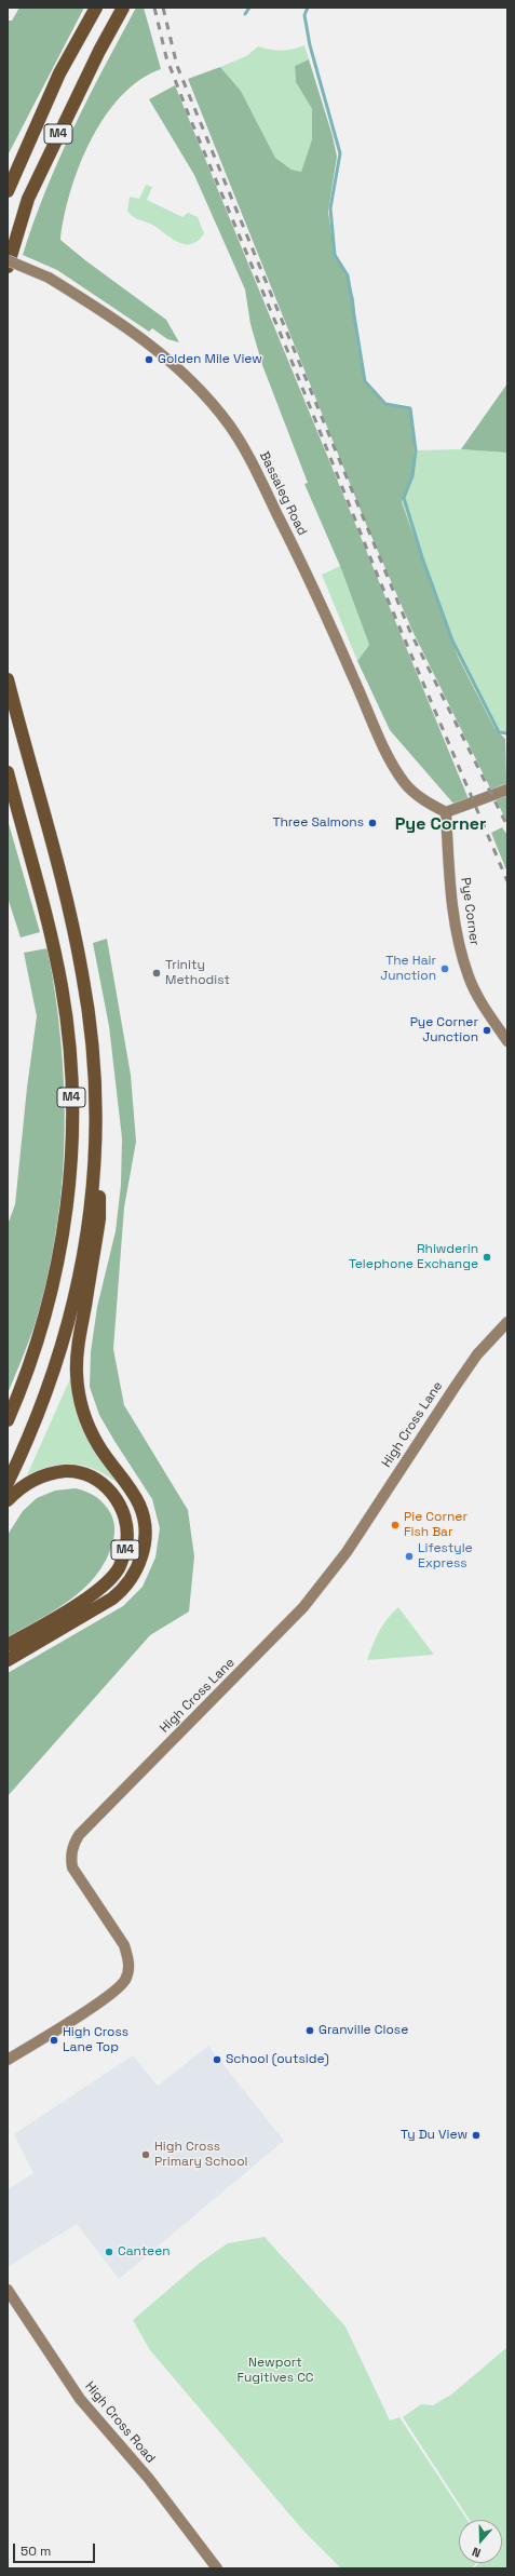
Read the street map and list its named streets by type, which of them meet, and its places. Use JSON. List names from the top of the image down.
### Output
{
  "streets": {
    "highway": ["M4"],
    "street": [
      "Bassaleg Road",
      "Pye Corner",
      "High Cross Lane",
      "High Cross Road"
    ]
  },
  "crossings": [
    ["Bassaleg Road", "Pye Corner"]
  ],
  "districts": ["Pye Corner"],
  "parks": ["Newport Fugitives CC"],
  "places": [
    "Golden Mile View",
    "Three Salmons",
    "The Hair Junction",
    "Trinity Methodist",
    "Pye Corner Junction",
    "Rhiwderin Telephone Exchange",
    "Pie Corner Fish Bar",
    "Lifestyle Express",
    "Granville Close",
    "High Cross Lane Top",
    "School (outside)",
    "Ty Du View",
    "High Cross Primary School",
    "Canteen"
  ],
  "scale_bar": "50 m",
  "north": "bottom"
}
